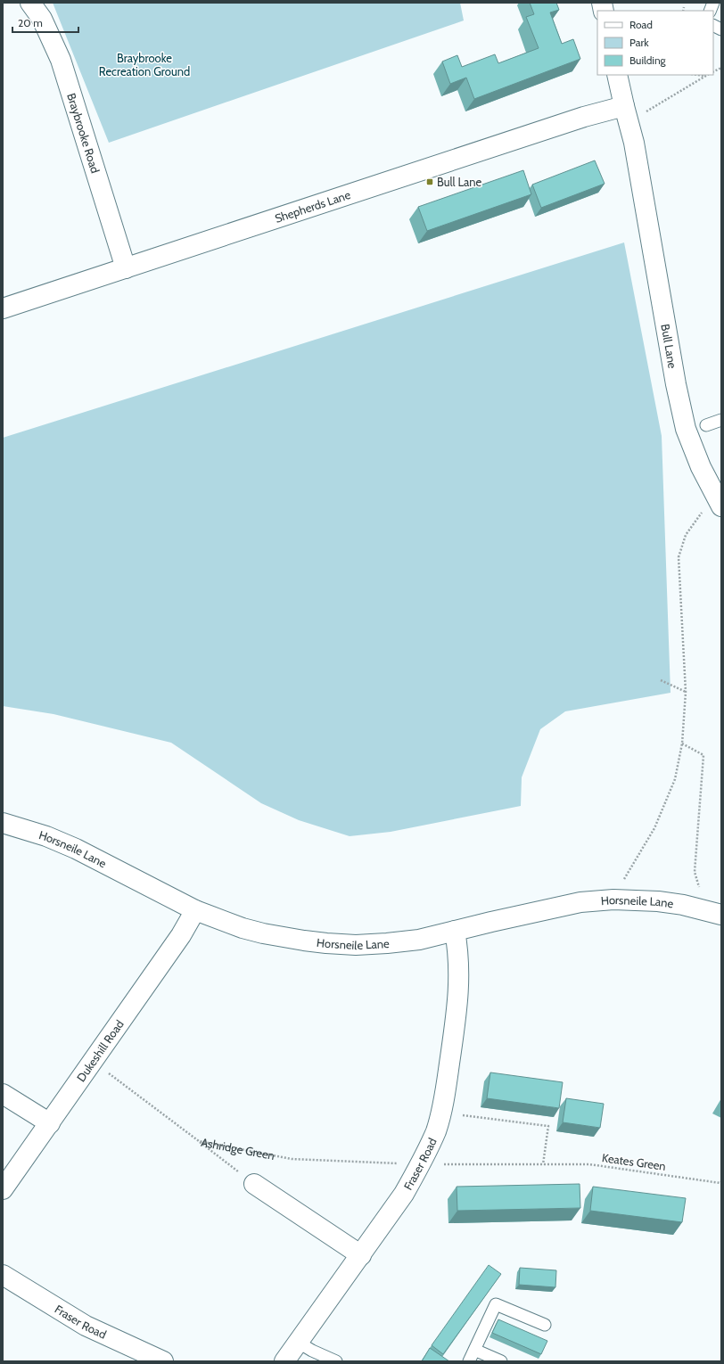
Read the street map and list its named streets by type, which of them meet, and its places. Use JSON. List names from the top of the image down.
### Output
{
  "streets": {
    "street": [
      "Braybrooke Road",
      "Shepherds Lane",
      "Bull Lane",
      "Horsneile Lane",
      "Dukeshill Road",
      "Fraser Road"
    ],
    "path": ["Ashridge Green", "Keates Green"]
  },
  "crossings": [
    ["Braybrooke Road", "Shepherds Lane"],
    ["Shepherds Lane", "Bull Lane"],
    ["Horsneile Lane", "Dukeshill Road"],
    ["Horsneile Lane", "Fraser Road"],
    ["Dukeshill Road", "Ashridge Green"]
  ],
  "parks": ["Braybrooke Recreation Ground"],
  "places": {
    "transit": ["Bull Lane"]
  },
  "legend": ["Road", "Park", "Building"],
  "scale_bar": "20 m"
}
